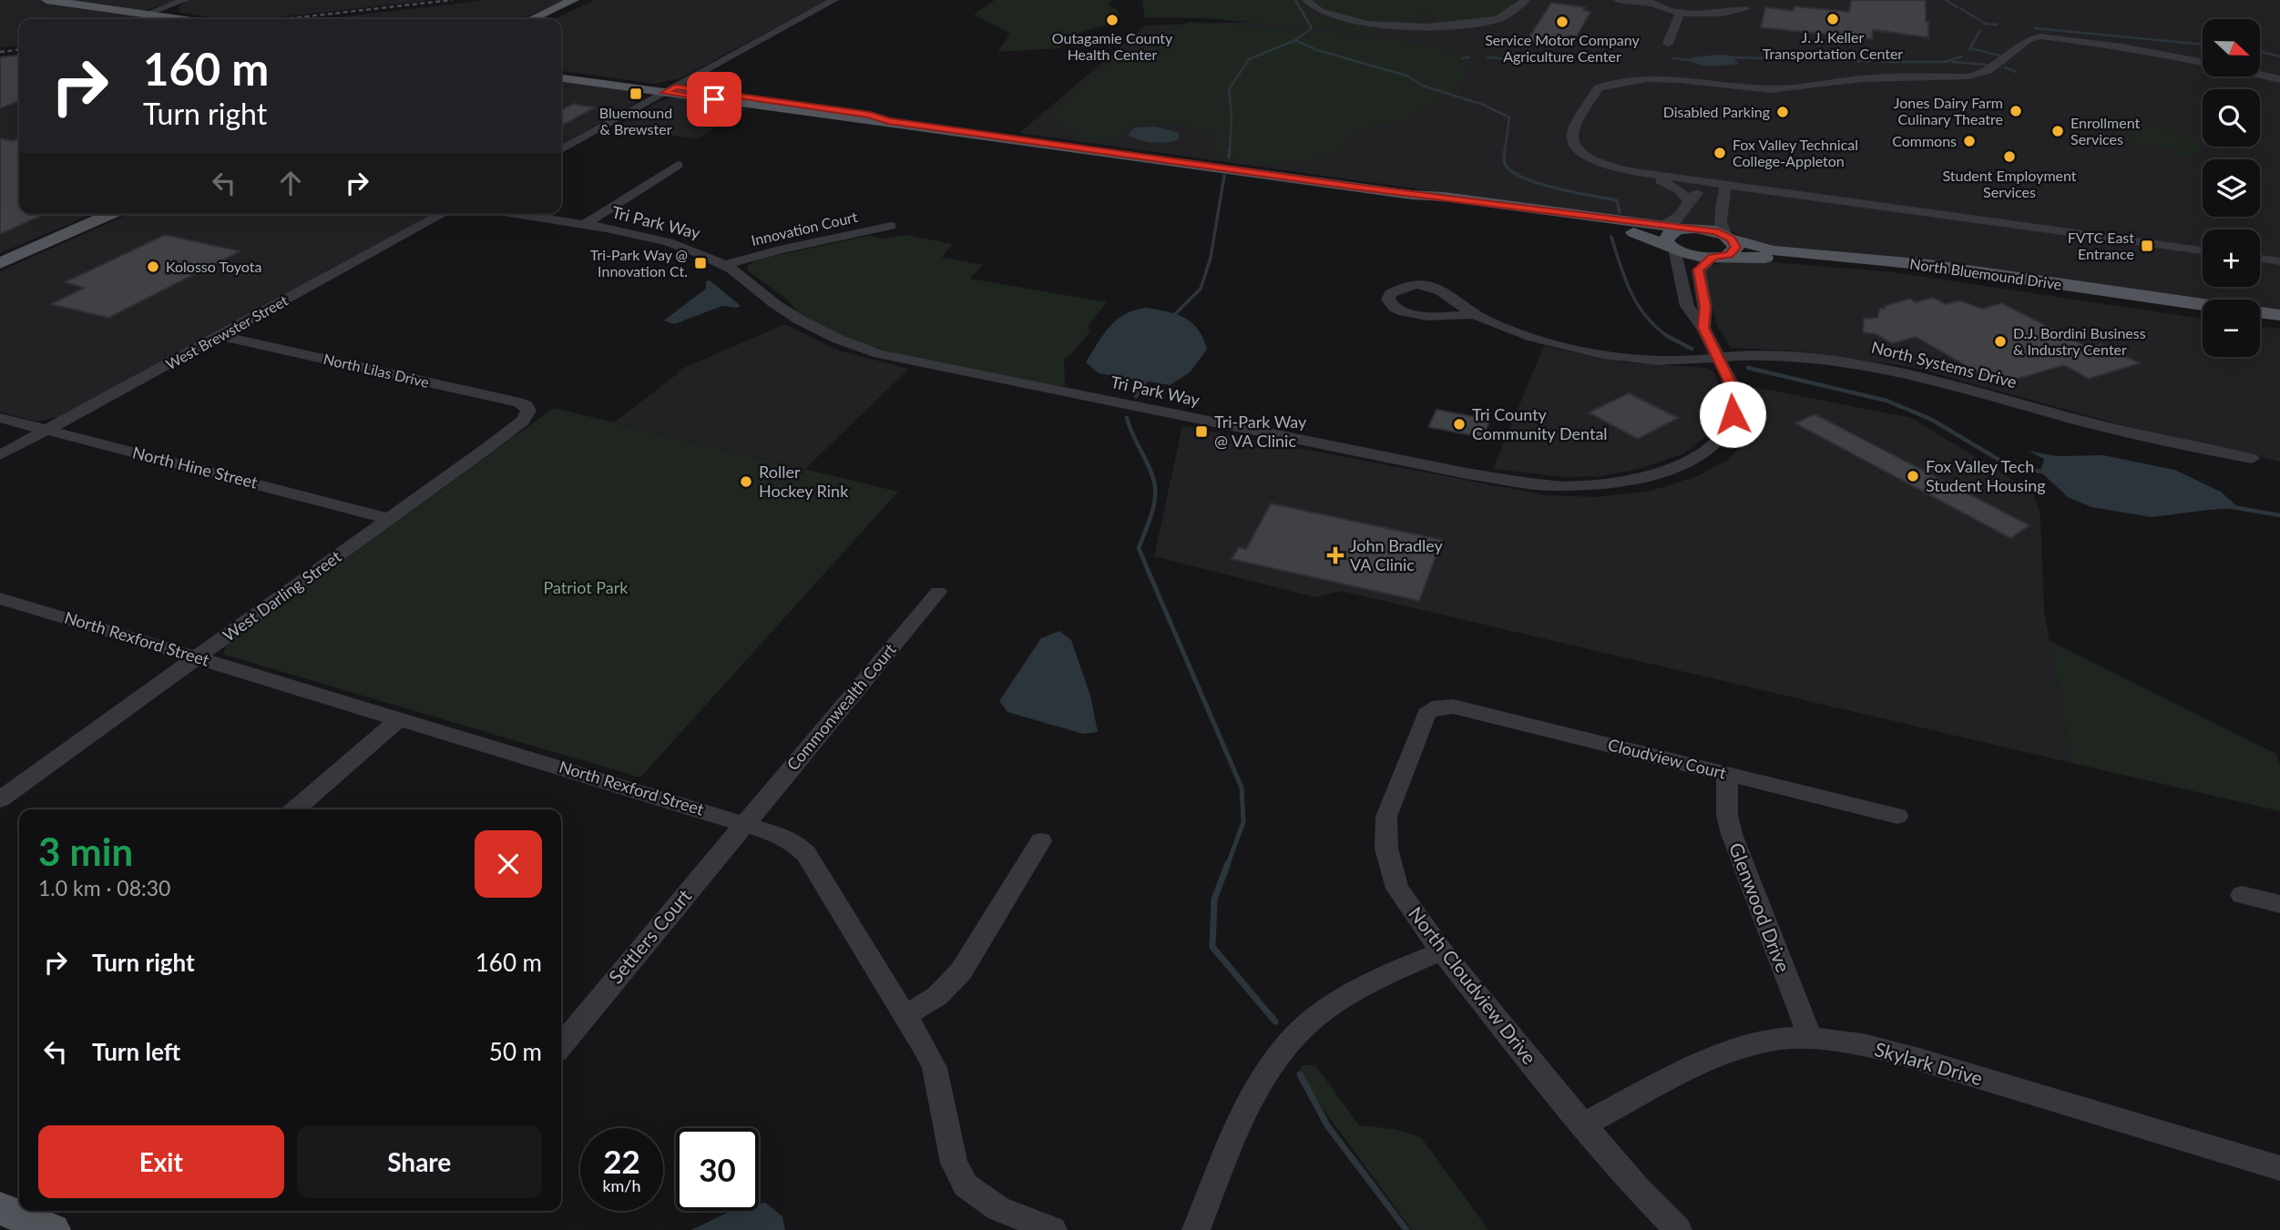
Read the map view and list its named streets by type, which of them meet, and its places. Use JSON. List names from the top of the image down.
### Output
{
  "streets": {
    "main road": ["North Bluemound Drive"],
    "street": [
      "Tri Park Way",
      "Innovation Court",
      "West Brewster Street",
      "North Systems Drive",
      "North Lilas Drive",
      "North Hine Street",
      "West Darling Street",
      "North Rexford Street",
      "Commonwealth Court",
      "Cloudview Court",
      "Glenwood Drive",
      "Settlers Court",
      "North Cloudview Drive",
      "Skylark Drive"
    ]
  },
  "crossings": [
    ["Tri Park Way", "Innovation Court"],
    ["Tri Park Way", "North Bluemound Drive"],
    ["Tri Park Way", "North Systems Drive"],
    ["West Brewster Street", "North Lilas Drive"],
    ["West Brewster Street", "North Hine Street"],
    ["North Lilas Drive", "West Darling Street"],
    ["North Hine Street", "West Darling Street"],
    ["West Darling Street", "North Rexford Street"],
    ["North Rexford Street", "Commonwealth Court"],
    ["North Rexford Street", "Settlers Court"],
    ["Commonwealth Court", "Settlers Court"],
    ["Cloudview Court", "Glenwood Drive"],
    ["Cloudview Court", "North Cloudview Drive"],
    ["Glenwood Drive", "Skylark Drive"],
    ["North Cloudview Drive", "Skylark Drive"]
  ],
  "parks": ["Patriot Park"],
  "places": {
    "other": [
      "J. J. Keller Transportation Center",
      "Outagamie County Health Center",
      "Service Motor Company Agriculture Center",
      "Jones Dairy Farm Culinary Theatre",
      "Disabled Parking",
      "Enrollment Services",
      "Commons",
      "Fox Valley Technical College-Appleton",
      "Student Employment Services",
      "Kolosso Toyota",
      "D.J. Bordini Business & Industry Center",
      "Tri County Community Dental",
      "Fox Valley Tech Student Housing",
      "Roller Hockey Rink"
    ],
    "transit": [
      "Bluemound & Brewster",
      "FVTC East Entrance",
      "Tri-Park Way @ Innovation Ct.",
      "Tri-Park Way @ VA Clinic"
    ],
    "health": ["John Bradley VA Clinic"]
  },
  "north": "right",
  "page": {
    "map_buttons": ["+", "−"],
    "turn": ["160 m", "Turn right"],
    "heading": ["3 min", "1.0 km · 08:30"],
    "list": [
      {
        "name": "Turn right",
        "value": "160 m"
      },
      {
        "name": "Turn left",
        "value": "50 m"
      }
    ],
    "buttons": ["Exit", "Share"],
    "speed": "22 km/h",
    "limit": "30"
  }
}
